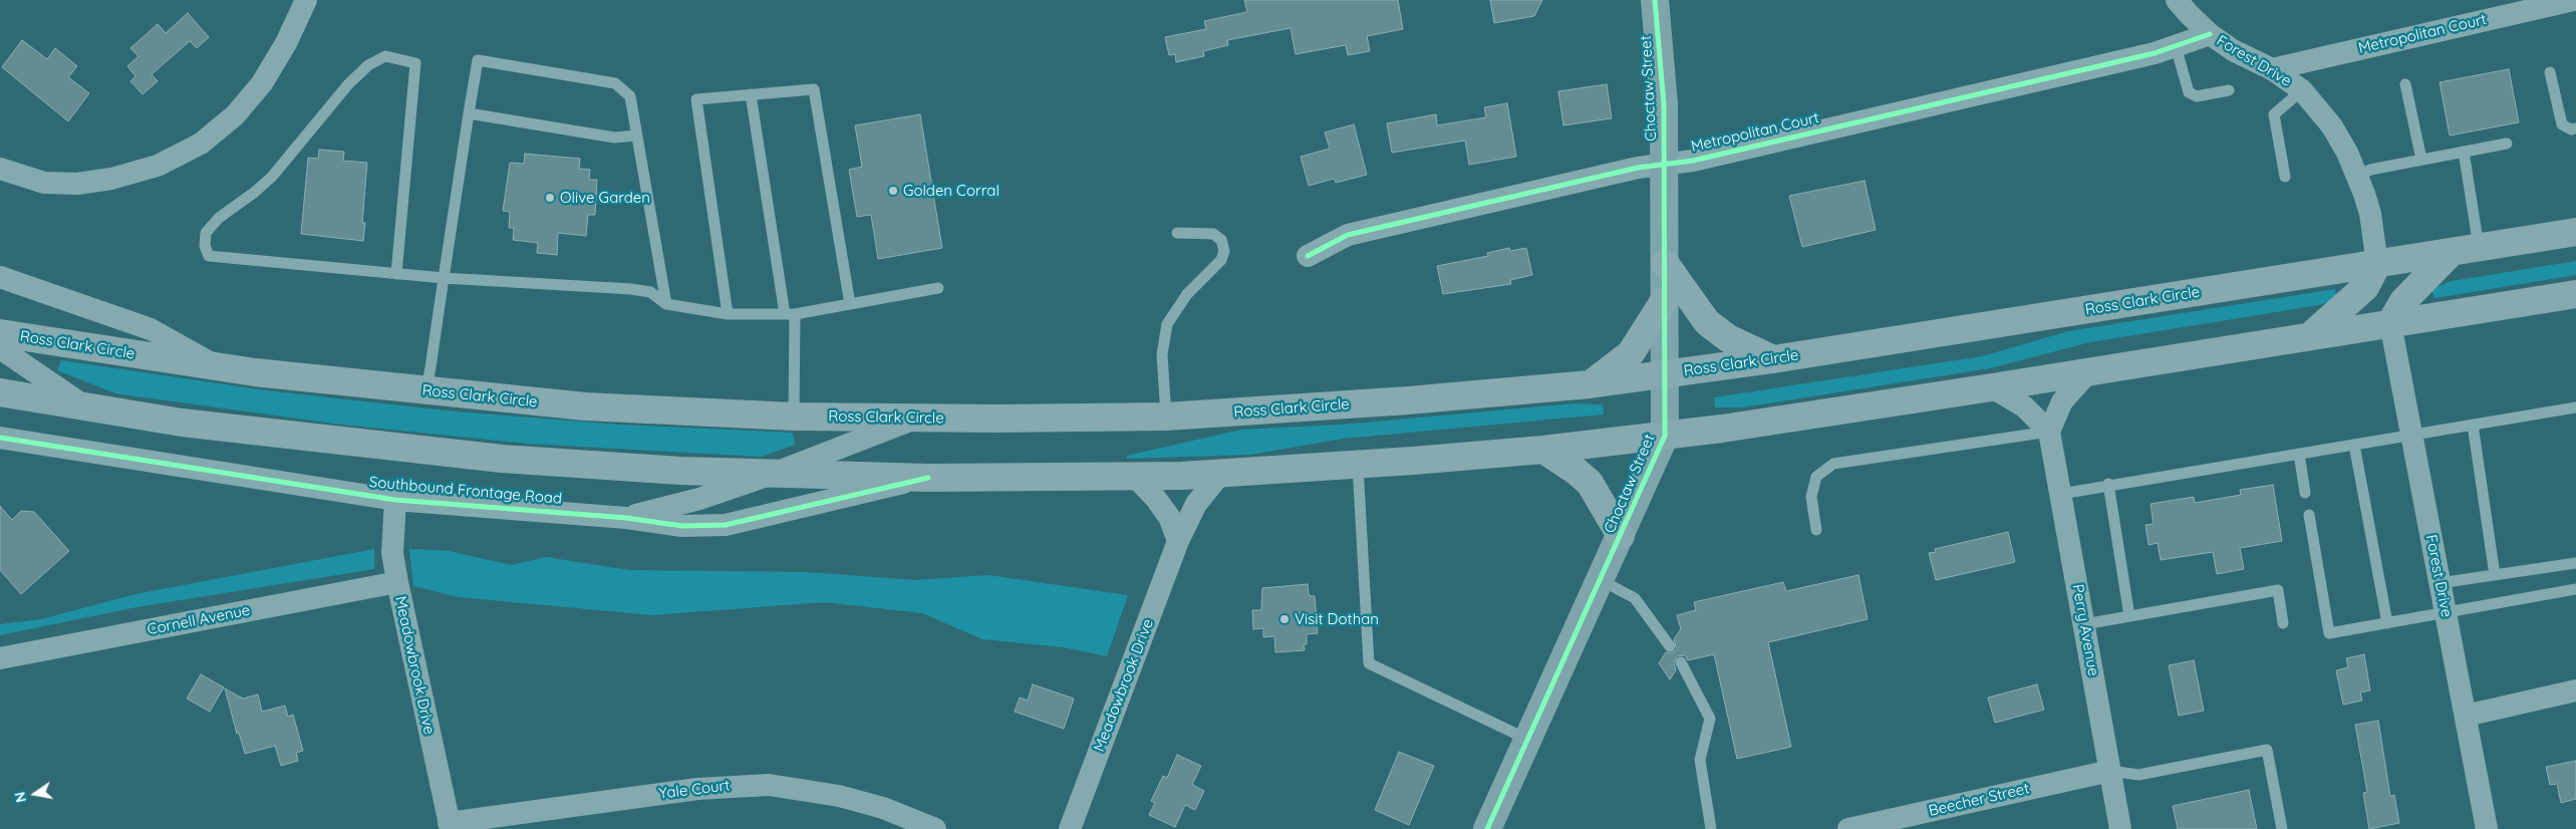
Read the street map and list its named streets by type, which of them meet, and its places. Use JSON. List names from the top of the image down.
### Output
{
  "streets": {
    "highway": ["Ross Clark Circle"],
    "street": [
      "Metropolitan Court",
      "Forest Drive",
      "Choctaw Street",
      "Southbound Frontage Road",
      "Cornell Avenue",
      "Perry Avenue",
      "Meadowbrook Drive",
      "Yale Court",
      "Beecher Street"
    ]
  },
  "crossings": [
    ["Metropolitan Court", "Forest Drive"],
    ["Metropolitan Court", "Choctaw Street"],
    ["Forest Drive", "Ross Clark Circle"],
    ["Choctaw Street", "Ross Clark Circle"],
    ["Ross Clark Circle", "Southbound Frontage Road"],
    ["Southbound Frontage Road", "Meadowbrook Drive"],
    ["Cornell Avenue", "Meadowbrook Drive"],
    ["Perry Avenue", "Beecher Street"],
    ["Meadowbrook Drive", "Yale Court"]
  ],
  "places": ["Golden Corral", "Olive Garden", "Visit Dothan"],
  "north": "left"
}
